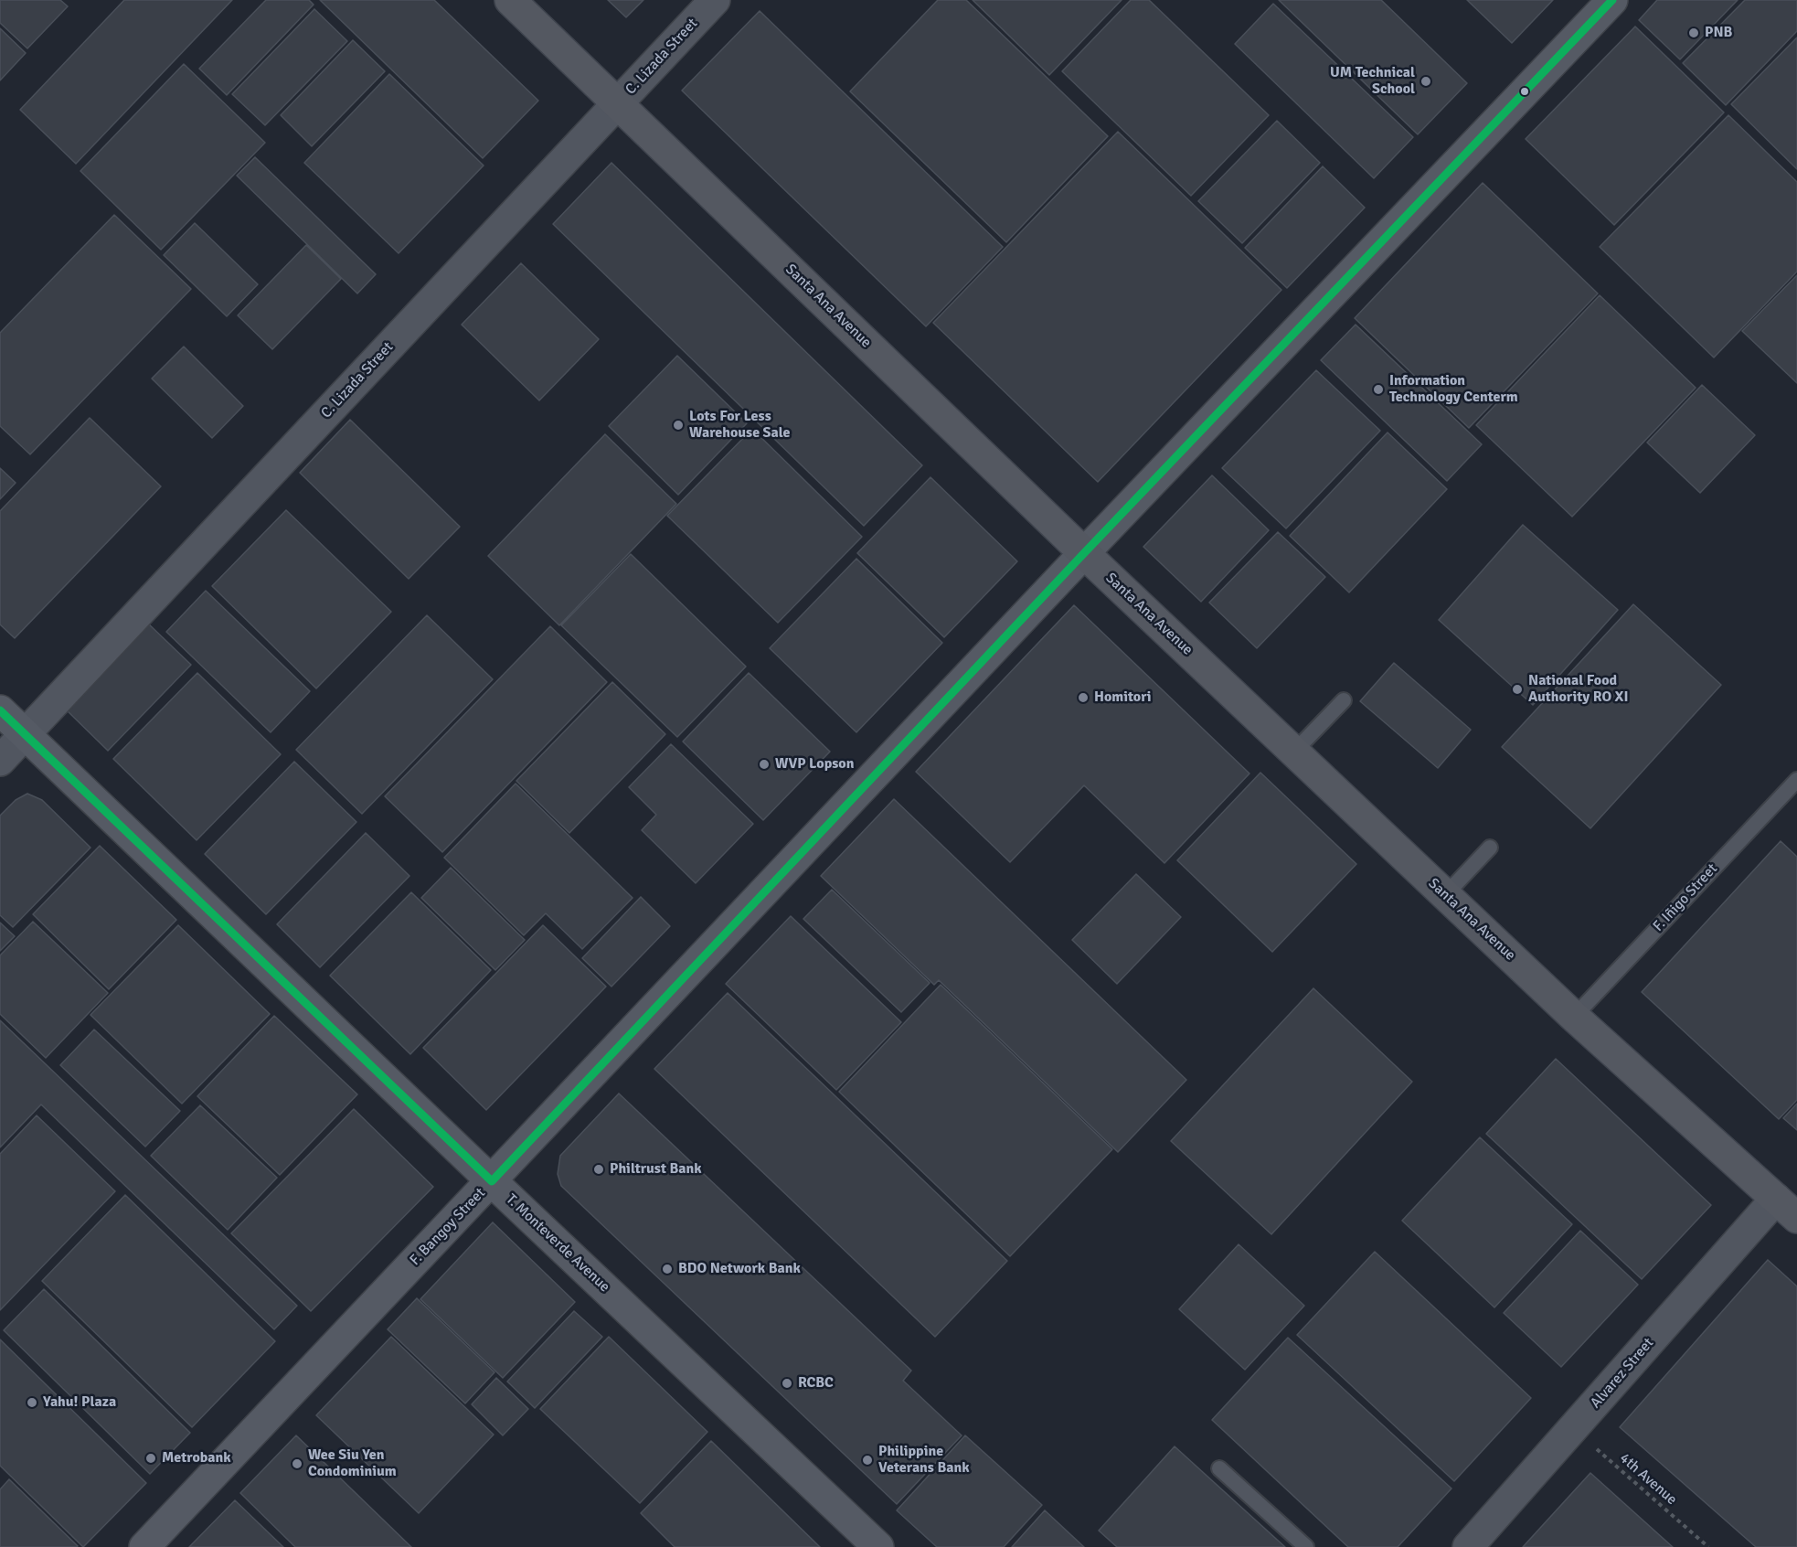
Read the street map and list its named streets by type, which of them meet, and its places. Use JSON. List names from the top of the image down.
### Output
{
  "streets": {
    "main road": ["Santa Ana Avenue"],
    "street": [
      "C. Lizada Street",
      "F. Bangoy Street",
      "T. Monteverde Avenue",
      "Alvarez Street"
    ],
    "lane": ["F. Iñigo Street"],
    "path": ["4th Avenue"]
  },
  "crossings": [
    ["C. Lizada Street", "Santa Ana Avenue"],
    ["C. Lizada Street", "T. Monteverde Avenue"],
    ["Santa Ana Avenue", "F. Iñigo Street"],
    ["Santa Ana Avenue", "F. Bangoy Street"],
    ["Santa Ana Avenue", "Alvarez Street"],
    ["F. Bangoy Street", "T. Monteverde Avenue"],
    ["Alvarez Street", "4th Avenue"]
  ],
  "places": [
    "PNB",
    "UM Technical School",
    "Information Technology Centerm",
    "Lots For Less Warehouse Sale",
    "National Food Authority RO XI",
    "Homitori",
    "WVP Lopson",
    "Philtrust Bank",
    "BDO Network Bank",
    "RCBC",
    "Yahu! Plaza",
    "Metrobank",
    "Philippine Veterans Bank",
    "Wee Siu Yen Condominium"
  ]
}
